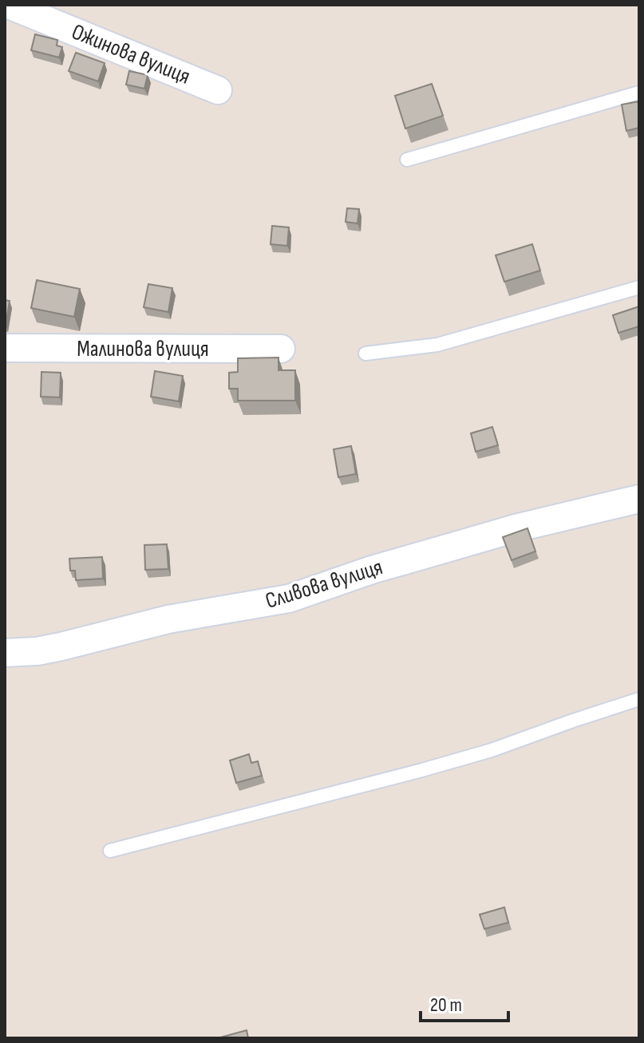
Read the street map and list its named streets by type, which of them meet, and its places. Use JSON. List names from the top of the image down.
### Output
{
  "streets": {
    "street": ["Ожинова вулиця", "Малинова вулиця", "Сливова вулиця"]
  },
  "scale_bar": "20 m"
}
